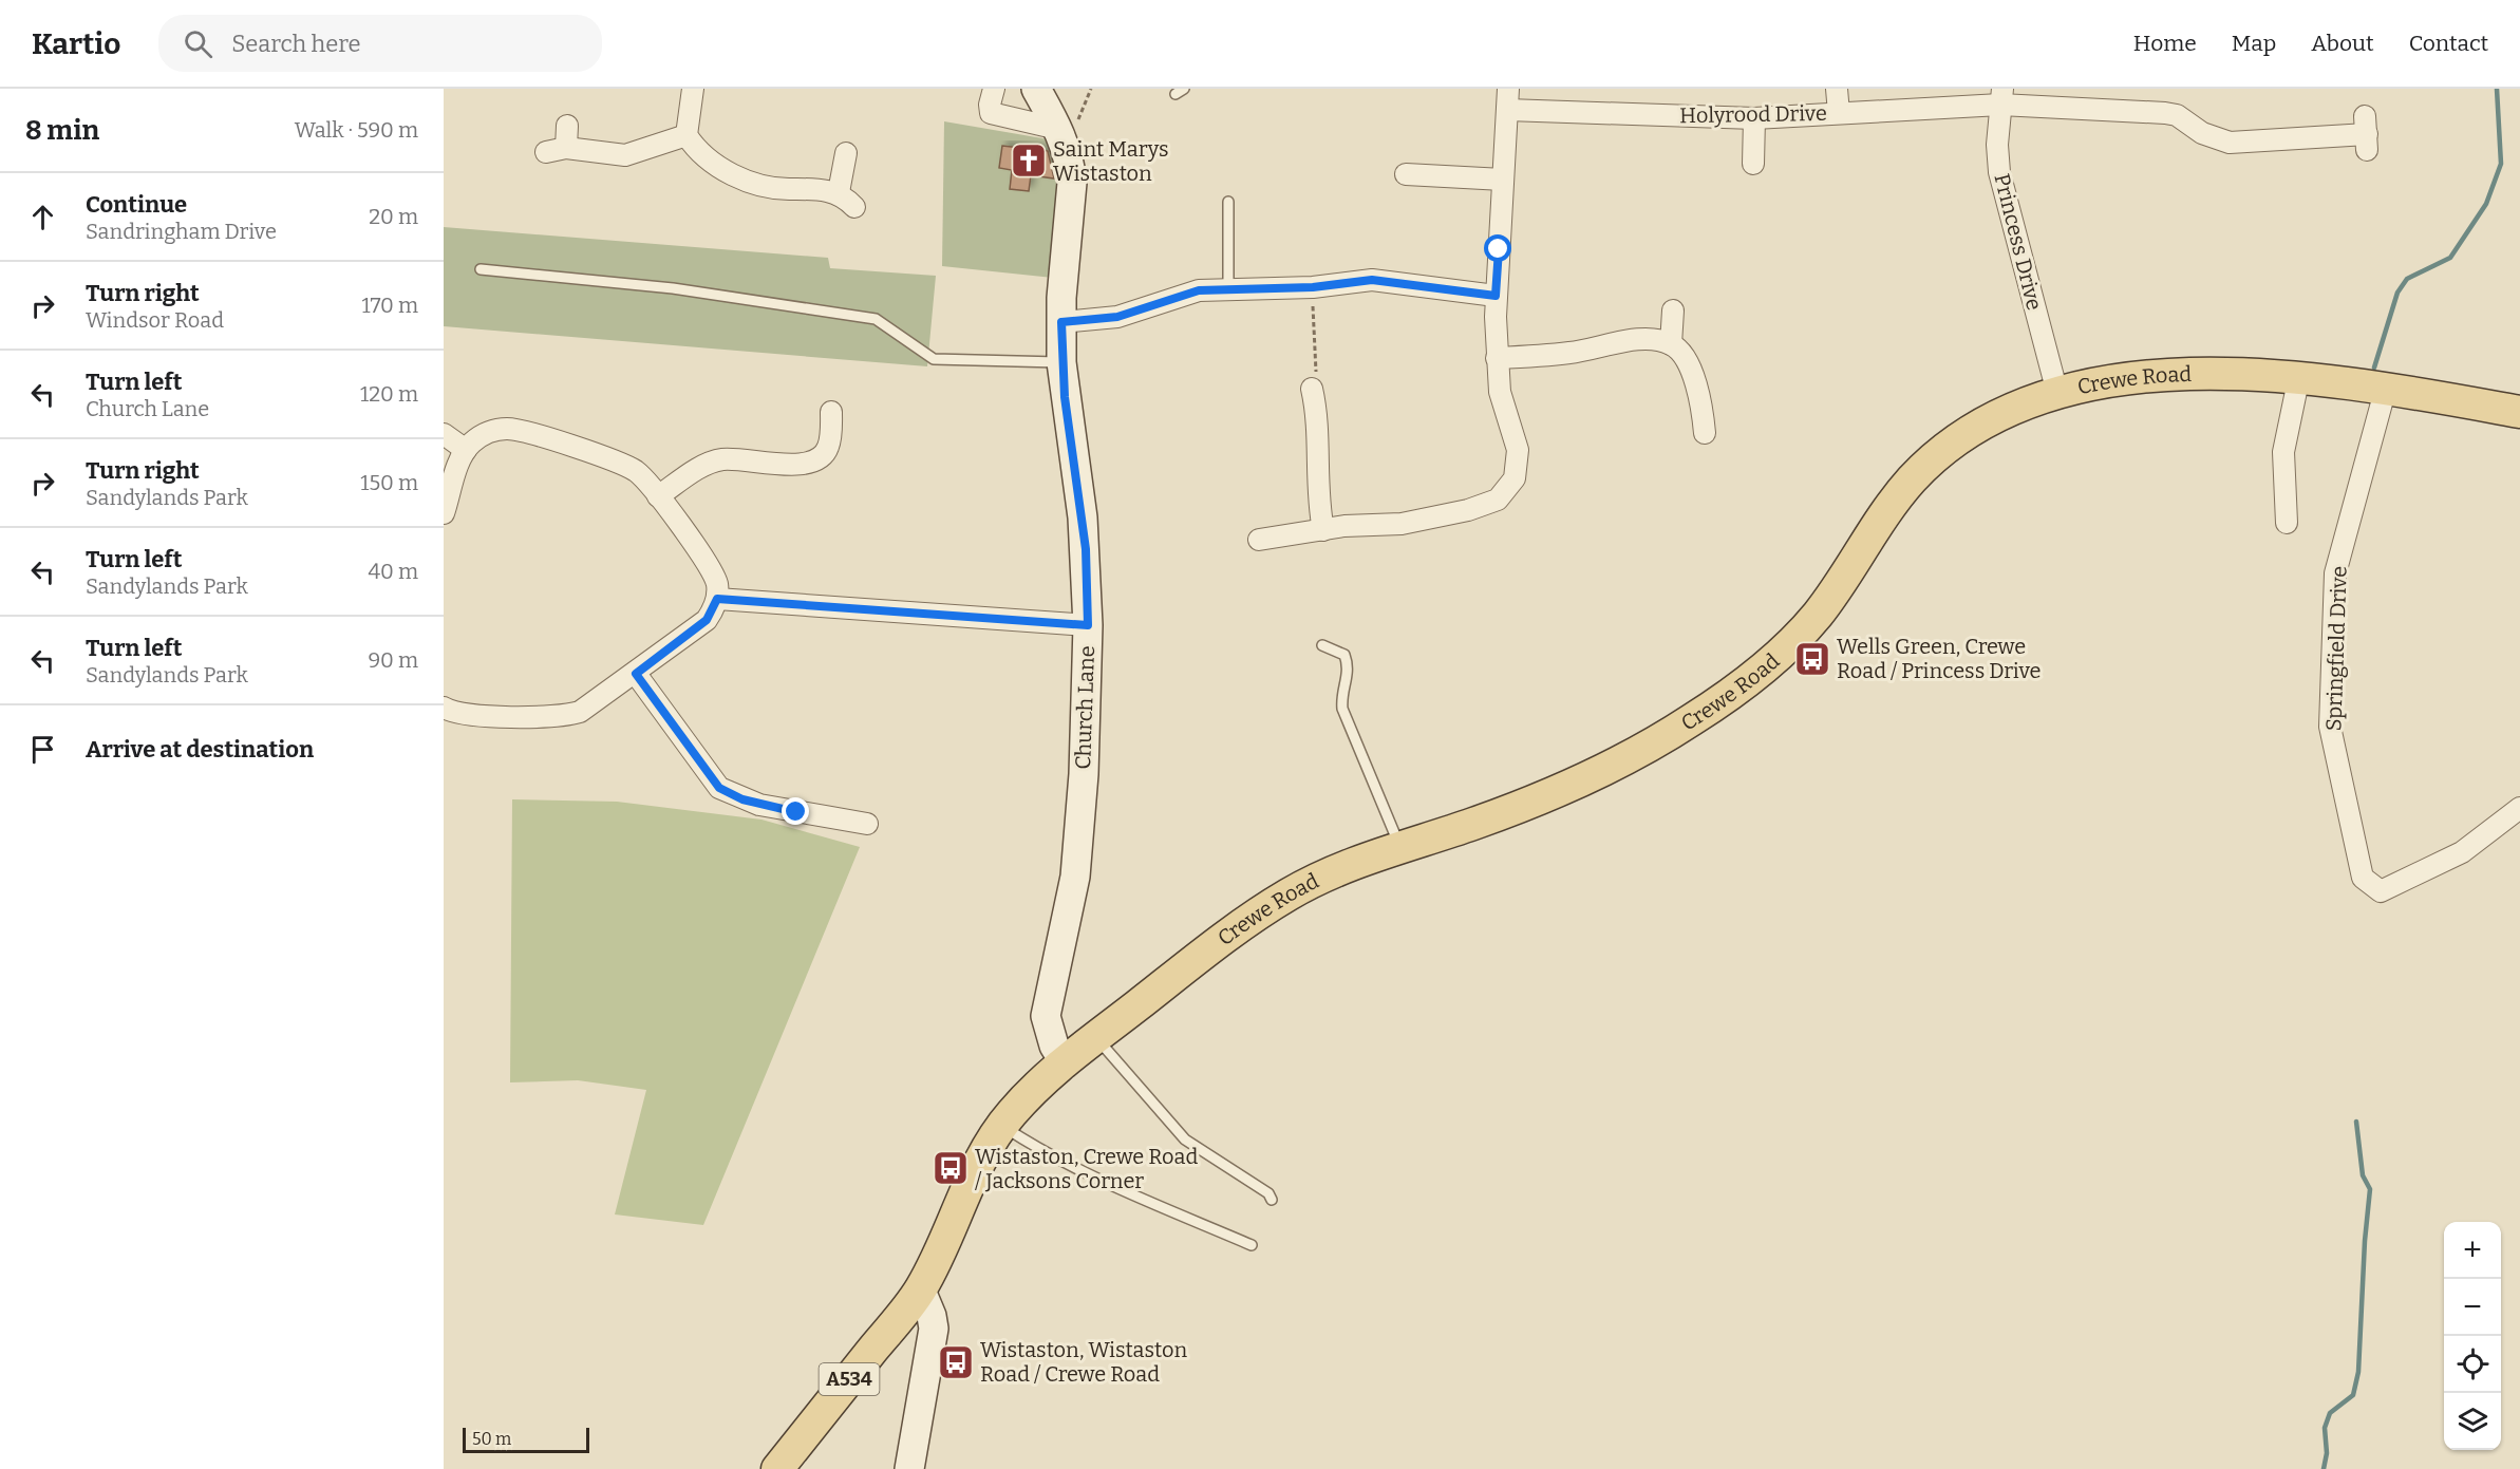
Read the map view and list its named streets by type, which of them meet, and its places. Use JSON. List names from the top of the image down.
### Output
{
  "streets": {
    "main road": ["Crewe Road", "A534"],
    "street": [
      "Holyrood Drive",
      "Princess Drive",
      "Springfield Drive",
      "Church Lane"
    ]
  },
  "crossings": [
    ["Holyrood Drive", "Princess Drive"],
    ["Princess Drive", "Crewe Road"],
    ["Crewe Road", "Springfield Drive"],
    ["Crewe Road", "Church Lane"],
    ["Crewe Road", "A534"],
    ["Church Lane", "A534"]
  ],
  "places": {
    "church": ["Saint Marys Wistaston"],
    "bus stop": ["Wells Green, Crewe Road / Princess Drive", "Wistaston, Crewe Road / Jacksons Corner", "Wistaston, Wistaston Road / Crewe Road"]
  },
  "scale_bar": "50 m",
  "page": {
    "header": "Kartio",
    "search": "Search here",
    "nav": [
      "Home",
      "Map",
      "About",
      "Contact"
    ],
    "heading": ["8 min", "Walk · 590 m"],
    "list": [
      ["Continue", "Sandringham Drive", "20 m"],
      ["Turn right", "Windsor Road", "170 m"],
      ["Turn left", "Church Lane", "120 m"],
      ["Turn right", "Sandylands Park", "150 m"],
      ["Turn left", "Sandylands Park", "40 m"],
      ["Turn left", "Sandylands Park", "90 m"],
      "Arrive at destination"
    ],
    "map_buttons": ["+", "−"],
    "scale": "50 m"
  }
}
